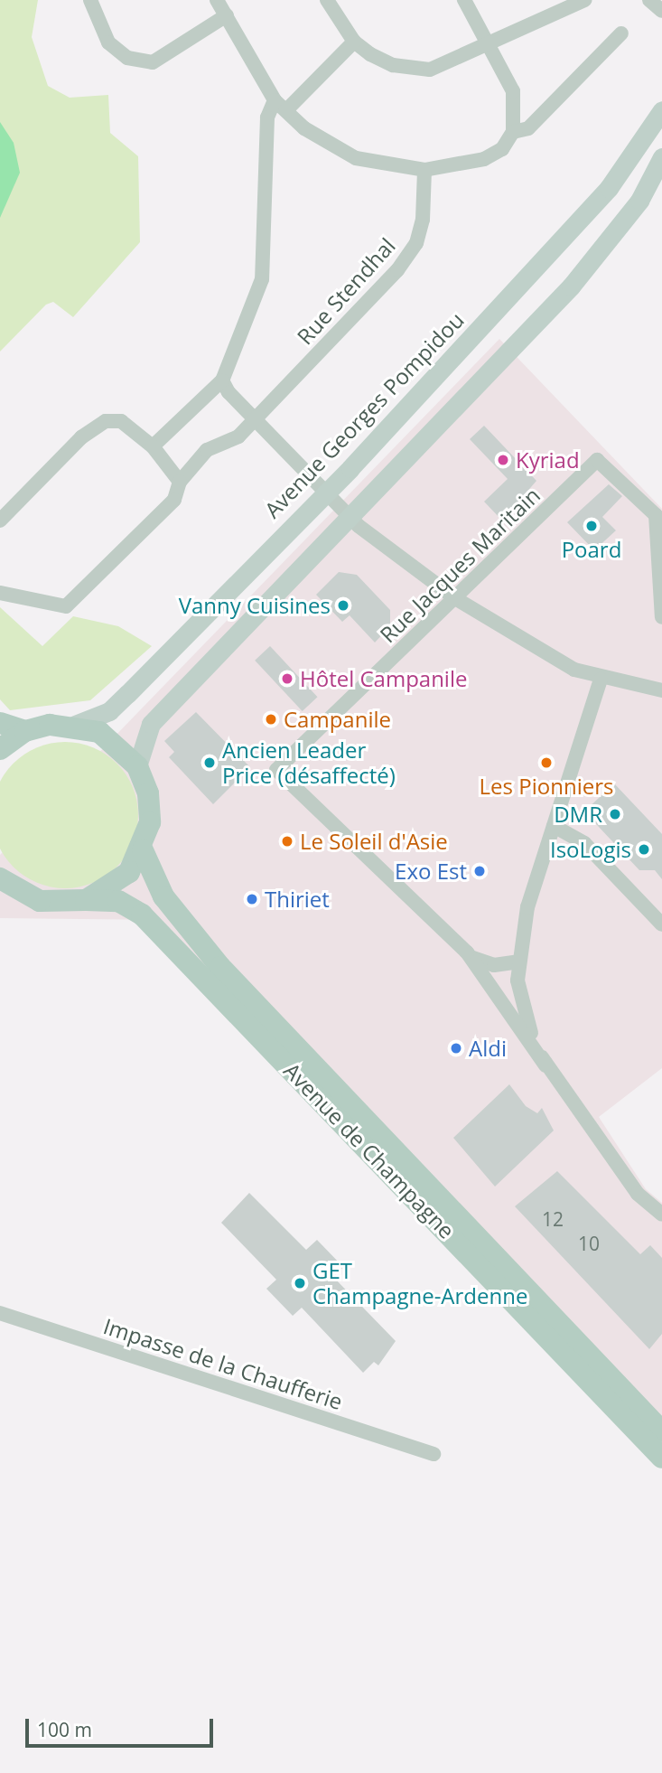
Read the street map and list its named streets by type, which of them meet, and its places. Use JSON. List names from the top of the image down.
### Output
{
  "streets": {
    "main road": ["Avenue Georges Pompidou", "Avenue de Champagne"],
    "street": ["Rue Stendhal", "Rue Jacques Maritain", "Impasse de la Chaufferie"]
  },
  "places": [
    "Kyriad",
    "Poard",
    "Vanny Cuisines",
    "Hôtel Campanile",
    "Campanile",
    "Ancien Leader Price (désaffecté)",
    "Les Pionniers",
    "DMR",
    "Le Soleil d'Asie",
    "IsoLogis",
    "Exo Est",
    "Thiriet",
    "Aldi",
    "GET Champagne-Ardenne"
  ],
  "house_numbers": ["12", "10"],
  "scale_bar": "100 m"
}
